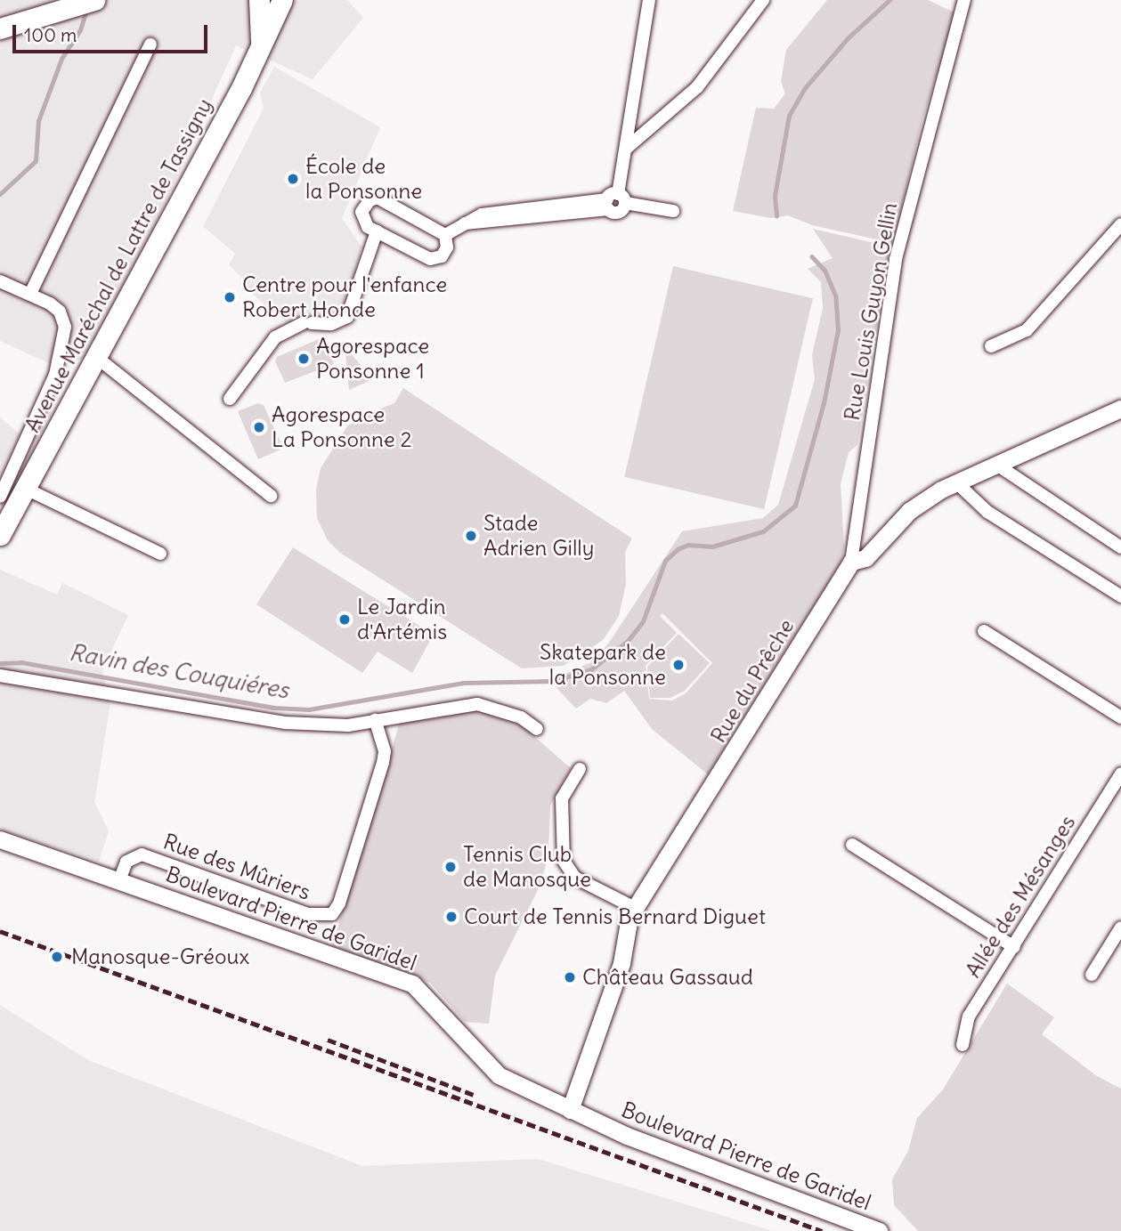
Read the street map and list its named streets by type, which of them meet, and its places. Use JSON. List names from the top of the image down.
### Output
{
  "streets": {
    "main road": ["Avenue Maréchal de Lattre de Tassigny"],
    "street": [
      "Rue Louis Guyon Gellin",
      "Rue du Prêche",
      "Rue des Mûriers",
      "Allée des Mésanges",
      "Boulevard Pierre de Garidel"
    ]
  },
  "crossings": [
    ["Rue Louis Guyon Gellin", "Rue du Prêche"],
    ["Rue du Prêche", "Boulevard Pierre de Garidel"],
    ["Rue des Mûriers", "Boulevard Pierre de Garidel"]
  ],
  "water": ["Ravin des Couquiéres"],
  "places": [
    "École de la Ponsonne",
    "Centre pour l'enfance Robert Honde",
    "Agorespace Ponsonne 1",
    "Agorespace La Ponsonne 2",
    "Stade Adrien Gilly",
    "Le Jardin d'Artémis",
    "Skatepark de la Ponsonne",
    "Tennis Club de Manosque",
    "Court de Tennis Bernard Diguet",
    "Manosque-Gréoux",
    "Château Gassaud"
  ],
  "scale_bar": "100 m"
}
